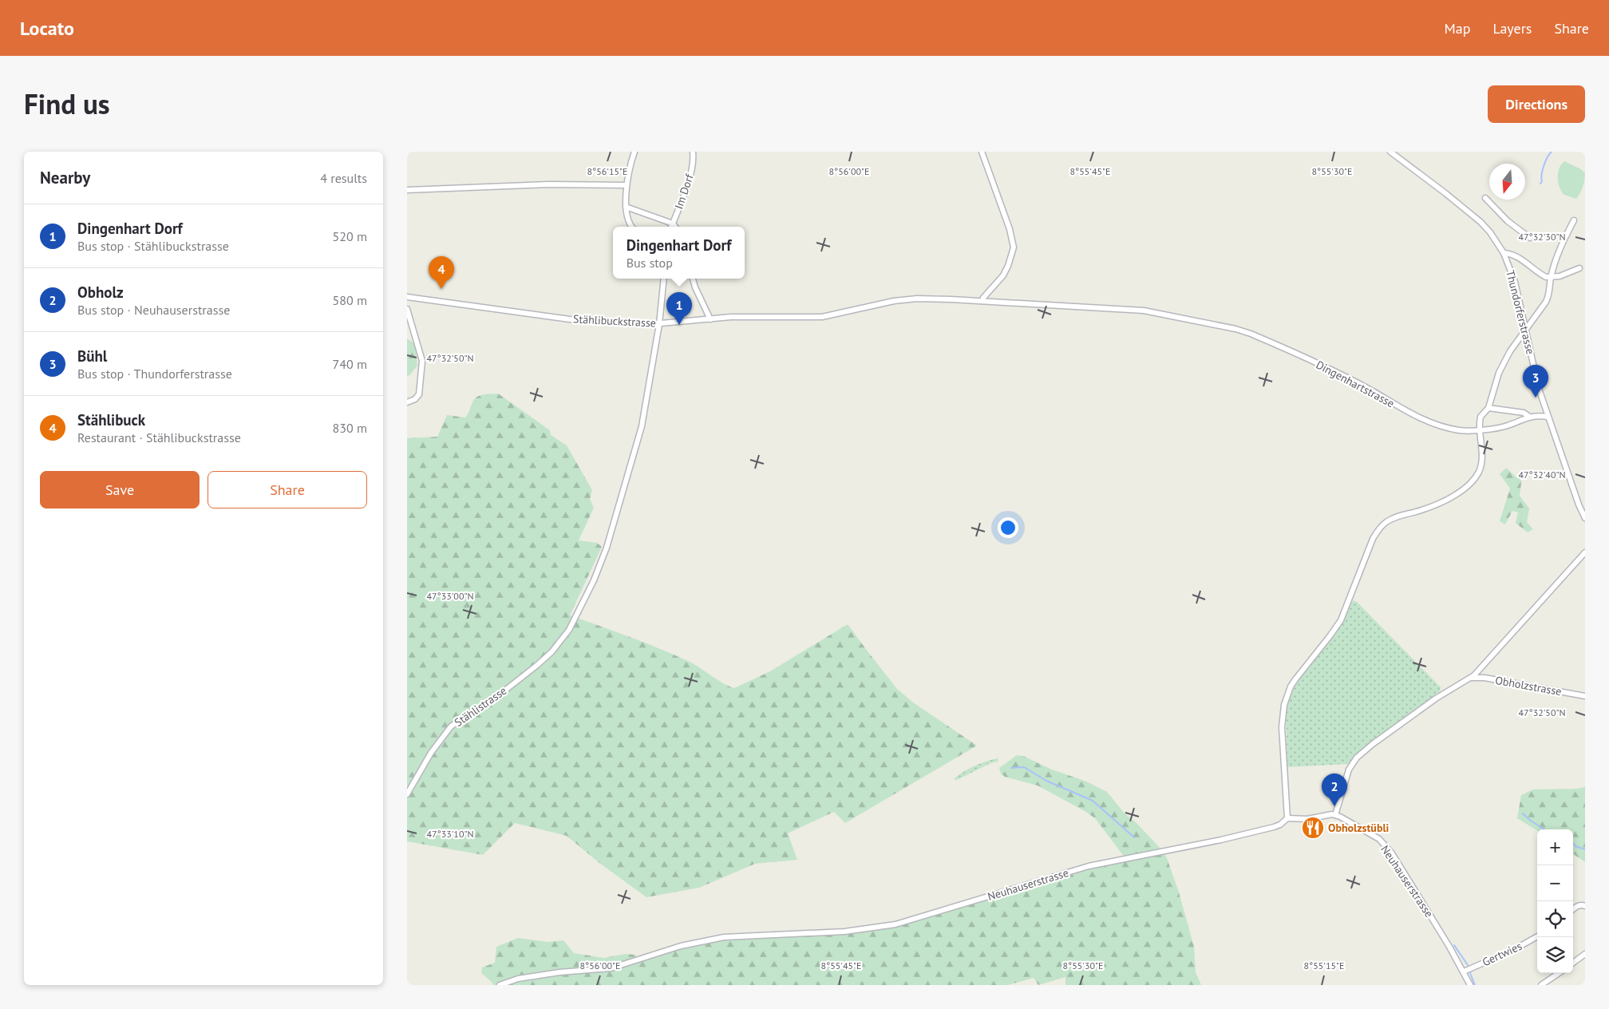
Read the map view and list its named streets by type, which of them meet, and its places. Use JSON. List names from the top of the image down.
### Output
{
  "streets": {
    "street": [
      "Im Dorf",
      "Thundorferstrasse",
      "Stählibuckstrasse",
      "Dingenhartstrasse",
      "Obholzstrasse",
      "Stählistrasse",
      "Neuhauserstrasse",
      "Gertwies"
    ]
  },
  "crossings": [
    ["Thundorferstrasse", "Dingenhartstrasse"],
    ["Stählibuckstrasse", "Dingenhartstrasse"],
    ["Stählibuckstrasse", "Stählistrasse"],
    ["Neuhauserstrasse", "Gertwies"]
  ],
  "places": {
    "restaurant": ["Obholzstübli"]
  },
  "north": "bottom",
  "page": {
    "header": "Locato",
    "nav": ["Map", "Layers", "Share"],
    "title": "Find us",
    "buttons": [
      "Directions",
      ["Save", "Share"]
    ],
    "heading": ["Nearby", "4 results"],
    "list": [
      {
        "mark": "1",
        "name": "Dingenhart Dorf",
        "note": "Bus stop · Stählibuckstrasse",
        "value": "520 m"
      },
      {
        "mark": "2",
        "name": "Obholz",
        "note": "Bus stop · Neuhauserstrasse",
        "value": "580 m"
      },
      {
        "mark": "3",
        "name": "Bühl",
        "note": "Bus stop · Thundorferstrasse",
        "value": "740 m"
      },
      {
        "mark": "4",
        "name": "Stählibuck",
        "note": "Restaurant · Stählibuckstrasse",
        "value": "830 m"
      }
    ],
    "popup": ["Dingenhart Dorf", "Bus stop"],
    "pins": [
      "4",
      "1",
      "3",
      "2"
    ],
    "map_buttons": ["+", "−"]
  },
  "coordinates": [
    "8°56'15\"E",
    "8°56'00\"E",
    "8°55'45\"E",
    "8°55'30\"E",
    "47°32'30\"N",
    "47°32'50\"N",
    "47°32'40\"N",
    "47°33'00\"N",
    "47°33'10\"N",
    "8°55'15\"E"
  ]
}
